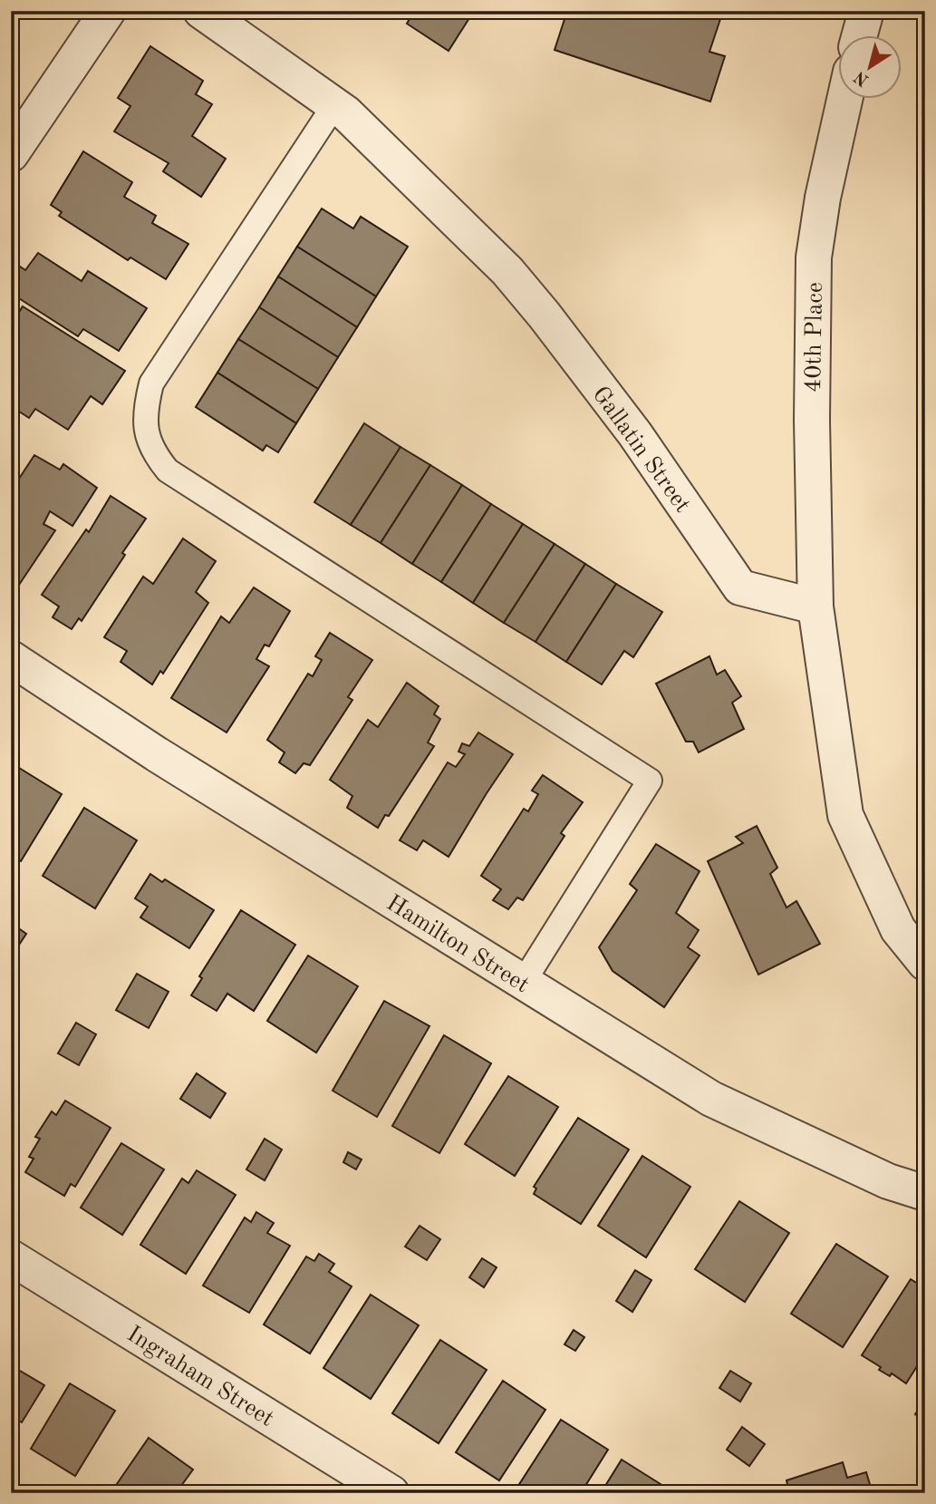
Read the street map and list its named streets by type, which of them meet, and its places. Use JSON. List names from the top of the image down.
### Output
{
  "streets": {
    "street": [
      "40th Place",
      "Gallatin Street",
      "Hamilton Street",
      "Ingraham Street"
    ]
  },
  "crossings": [
    ["40th Place", "Gallatin Street"]
  ],
  "north": "bottom left"
}
